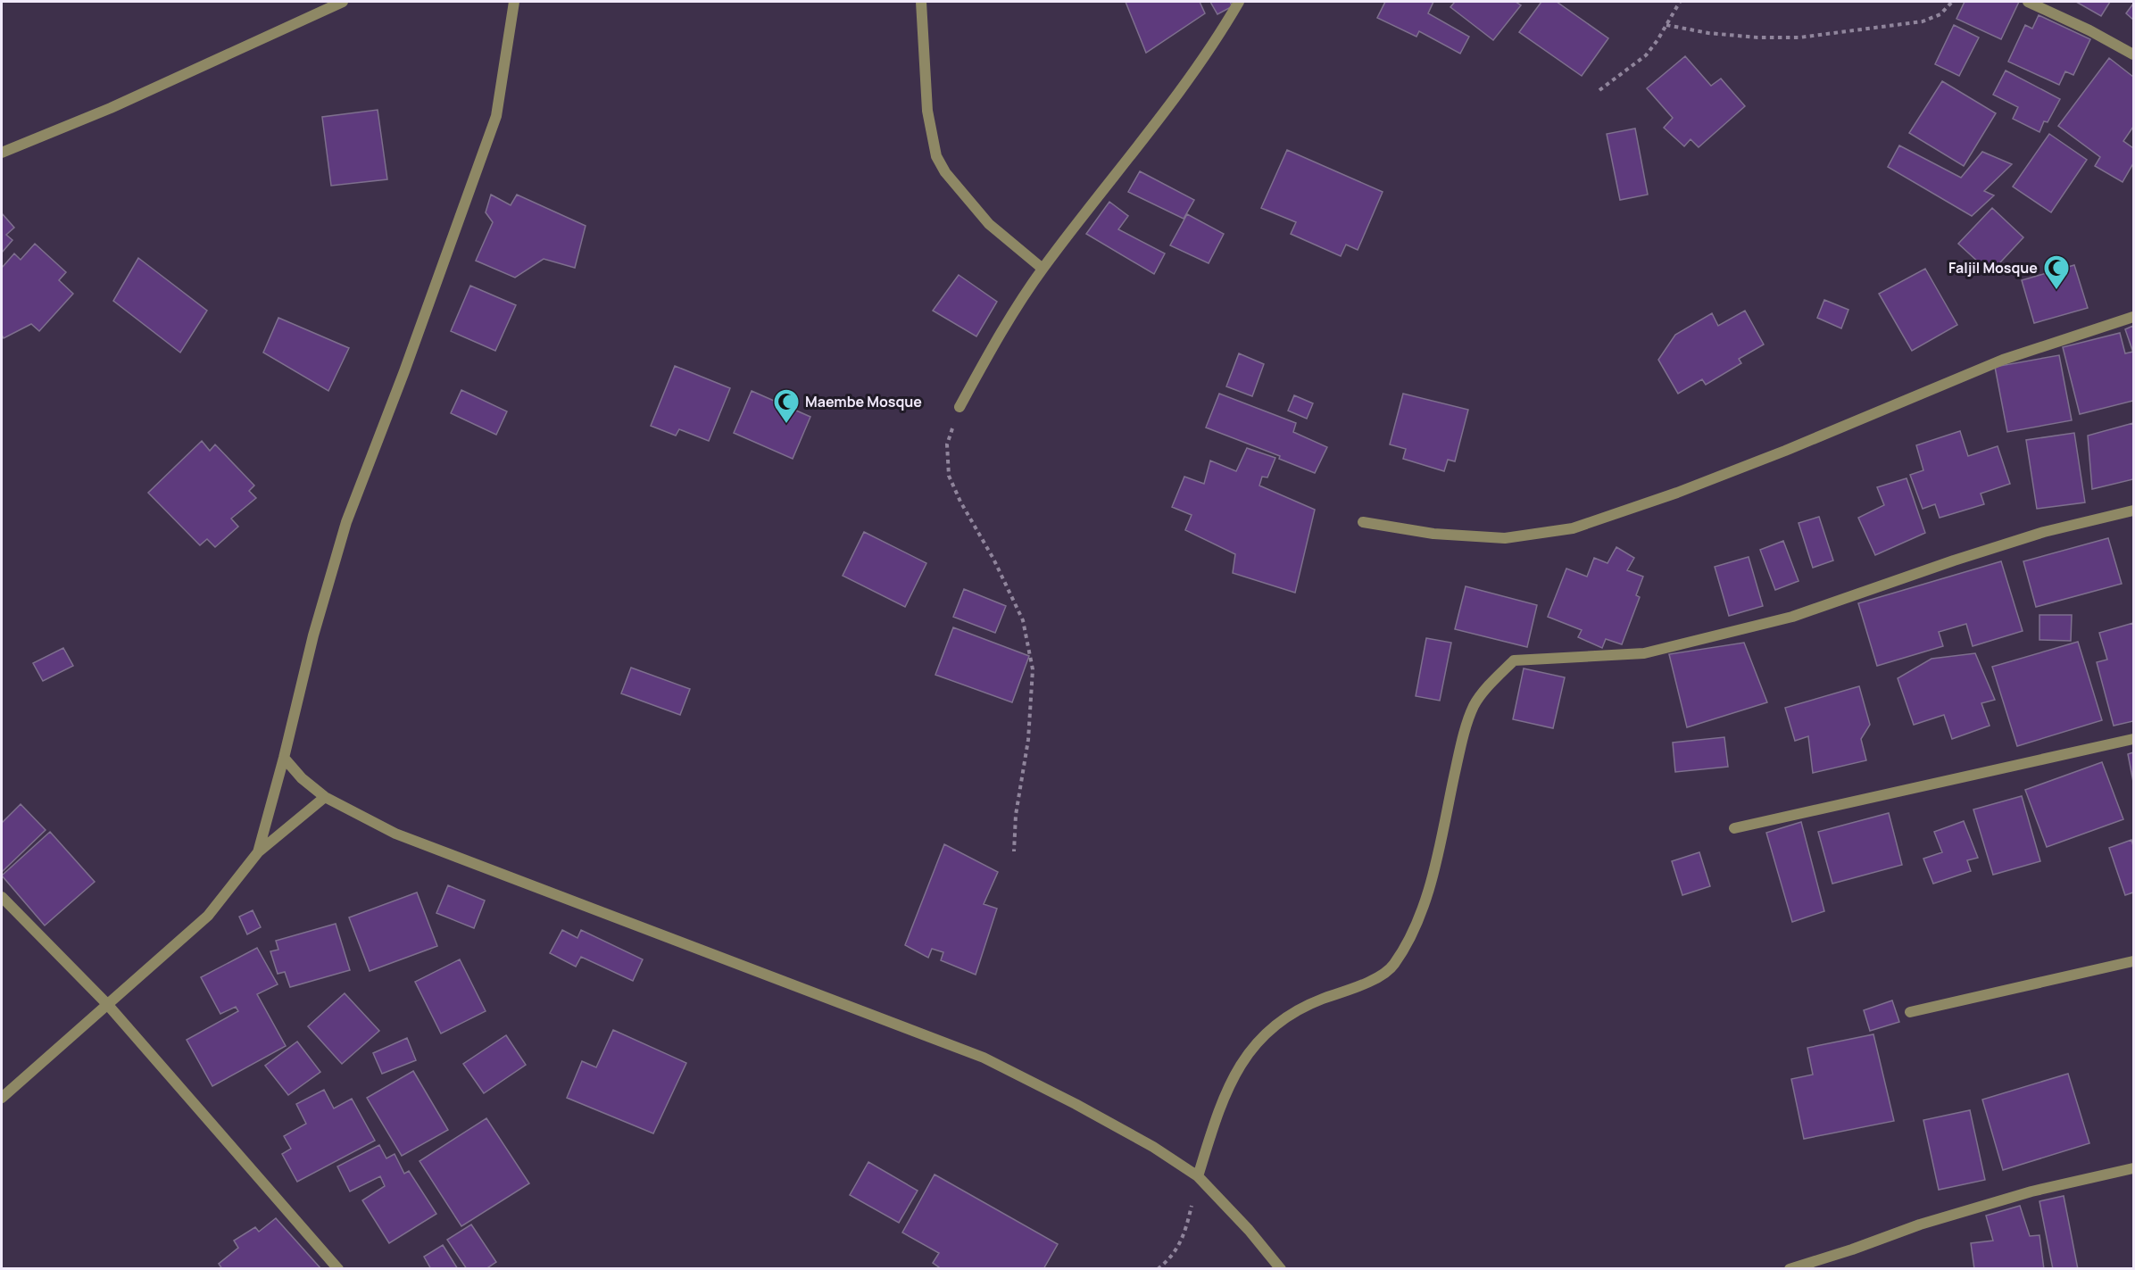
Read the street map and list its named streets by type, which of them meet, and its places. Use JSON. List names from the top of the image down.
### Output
{
  "places": {
    "mosque": ["Faljil Mosque", "Maembe Mosque"]
  }
}
